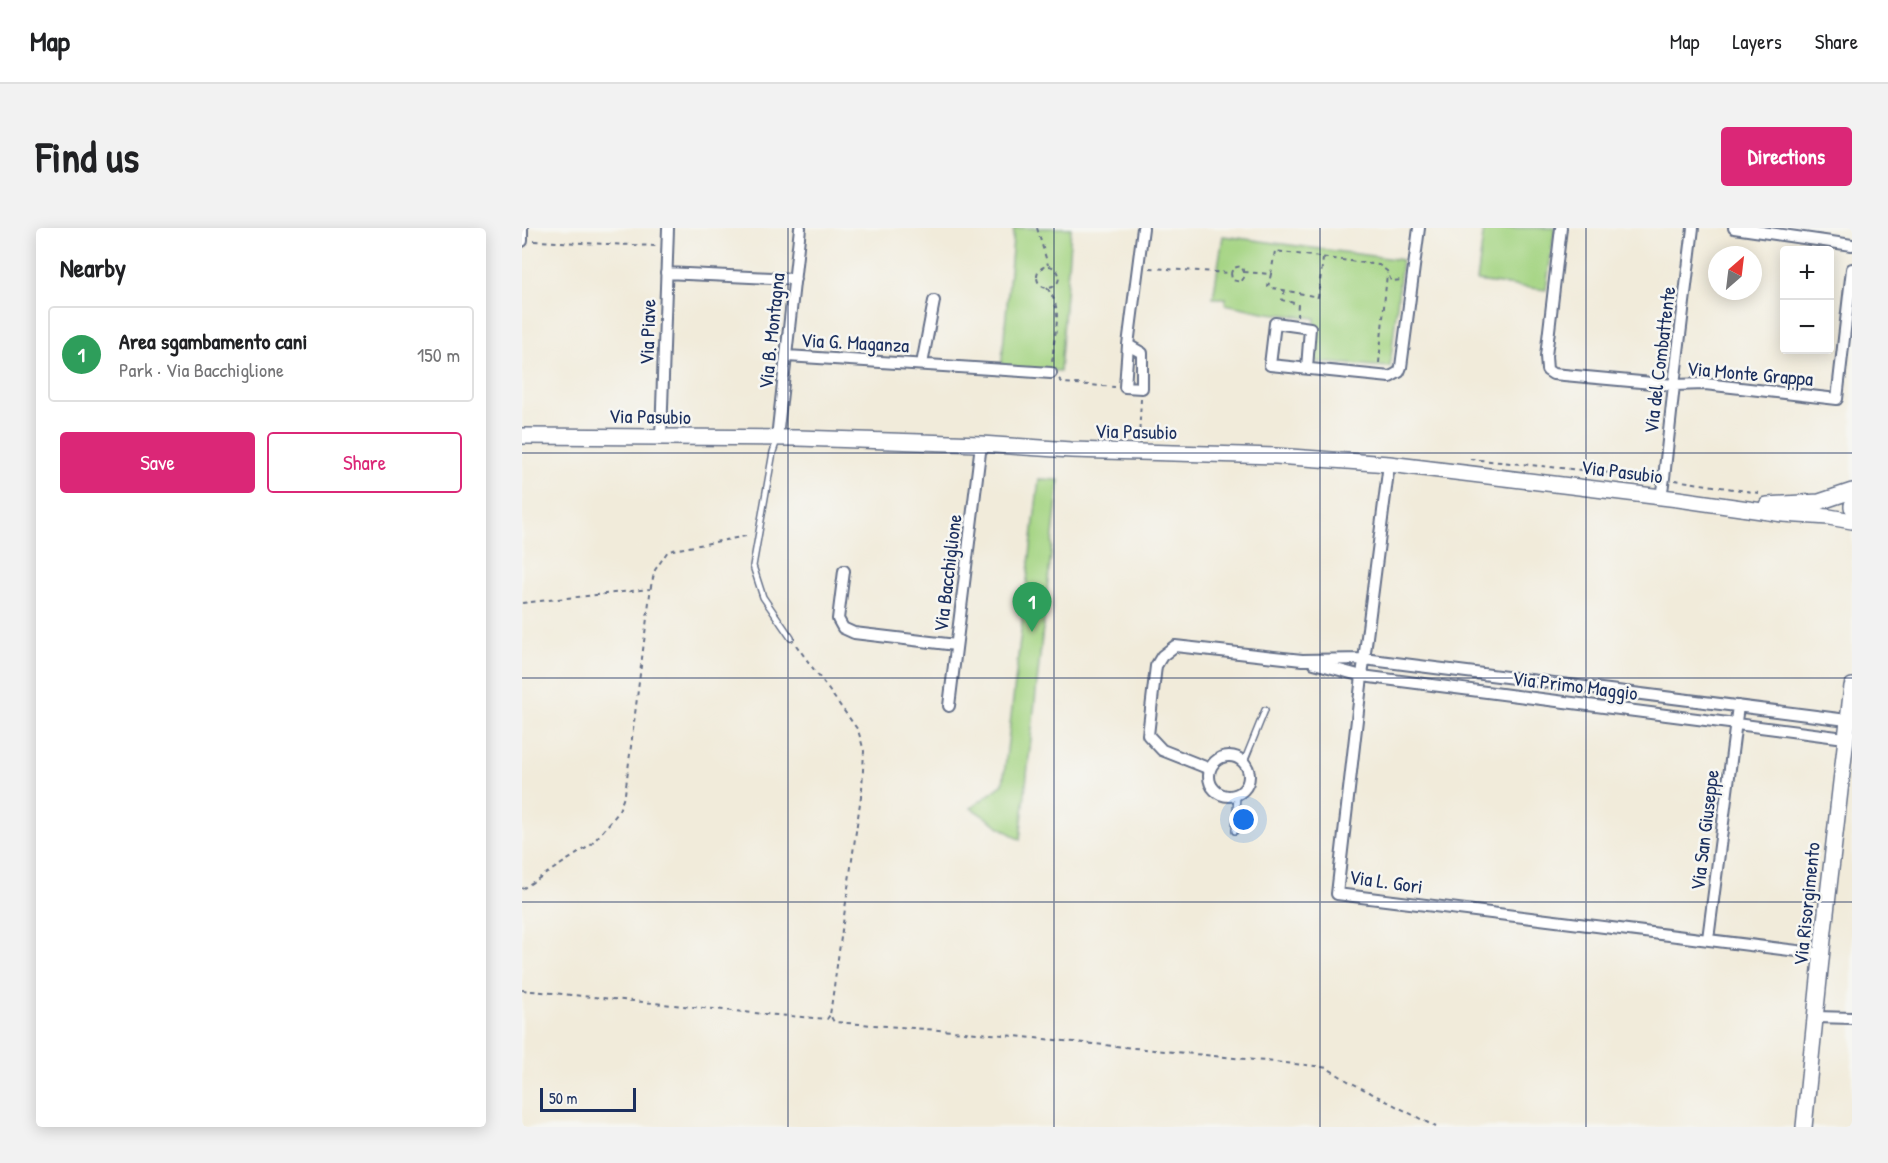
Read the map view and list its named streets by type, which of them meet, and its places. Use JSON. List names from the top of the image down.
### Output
{
  "streets": {
    "street": [
      "Via B. Montagna",
      "Via Piave",
      "Via G. Maganza",
      "Via del Combattente",
      "Via Monte Grappa",
      "Via Pasubio",
      "Via Bacchiglione",
      "Via Primo Maggio",
      "Via San Giuseppe",
      "Via L. Gori",
      "Via Risorgimento"
    ]
  },
  "crossings": [
    ["Via B. Montagna", "Via G. Maganza"],
    ["Via B. Montagna", "Via Pasubio"],
    ["Via Piave", "Via Pasubio"],
    ["Via del Combattente", "Via Monte Grappa"],
    ["Via del Combattente", "Via Pasubio"],
    ["Via Pasubio", "Via Bacchiglione"],
    ["Via Pasubio", "Via L. Gori"],
    ["Via Primo Maggio", "Via San Giuseppe"],
    ["Via Primo Maggio", "Via L. Gori"],
    ["Via Primo Maggio", "Via Risorgimento"],
    ["Via San Giuseppe", "Via L. Gori"],
    ["Via L. Gori", "Via Risorgimento"]
  ],
  "scale_bar": "50 m",
  "north": "top right",
  "page": {
    "header": "Map",
    "nav": ["Map", "Layers", "Share"],
    "buttons": [
      "Directions",
      ["Save", "Share"]
    ],
    "title": "Find us",
    "heading": "Nearby",
    "map_buttons": ["+", "−"],
    "list": [
      {
        "mark": "1",
        "name": "Area sgambamento cani",
        "note": "Park · Via Bacchiglione",
        "value": "150 m"
      }
    ],
    "pins": "1",
    "scale": "50 m"
  }
}
